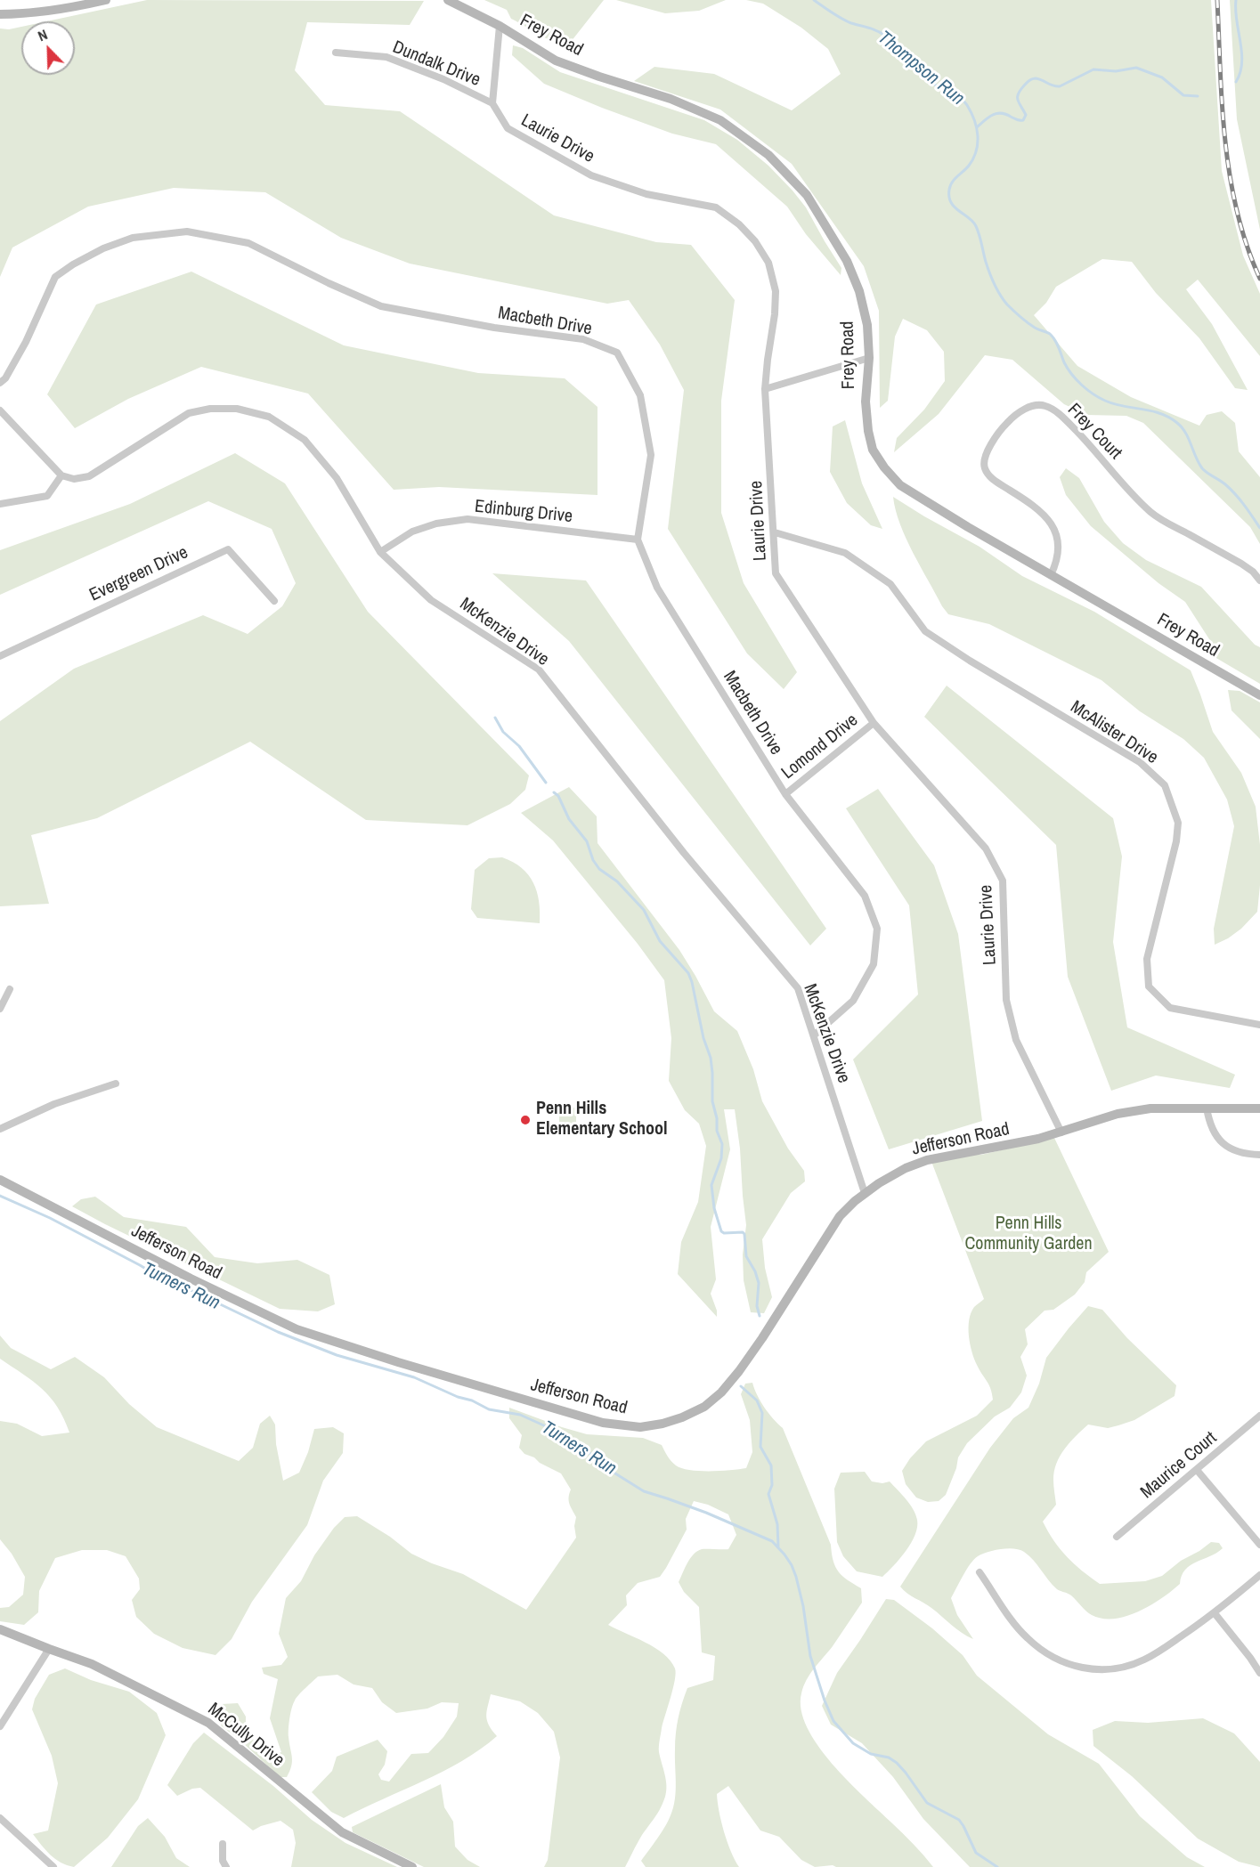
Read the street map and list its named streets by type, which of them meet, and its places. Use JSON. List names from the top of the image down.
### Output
{
  "streets": {
    "street": [
      "Frey Road",
      "Dundalk Drive",
      "Laurie Drive",
      "Macbeth Drive",
      "Frey Court",
      "Edinburg Drive",
      "Evergreen Drive",
      "McKenzie Drive",
      "McAlister Drive",
      "Lomond Drive",
      "Jefferson Road",
      "Maurice Court",
      "McCully Drive"
    ]
  },
  "crossings": [
    ["Frey Road", "Frey Court"],
    ["Dundalk Drive", "Laurie Drive"],
    ["Laurie Drive", "McAlister Drive"],
    ["Laurie Drive", "Lomond Drive"],
    ["Laurie Drive", "Jefferson Road"],
    ["Macbeth Drive", "Edinburg Drive"],
    ["Macbeth Drive", "McKenzie Drive"],
    ["Macbeth Drive", "Lomond Drive"],
    ["Edinburg Drive", "McKenzie Drive"],
    ["McKenzie Drive", "Jefferson Road"]
  ],
  "water": ["Thompson Run", "Turners Run"],
  "parks": ["Penn Hills Community Garden"],
  "places": ["Penn Hills Elementary School"],
  "north": "top left"
}
